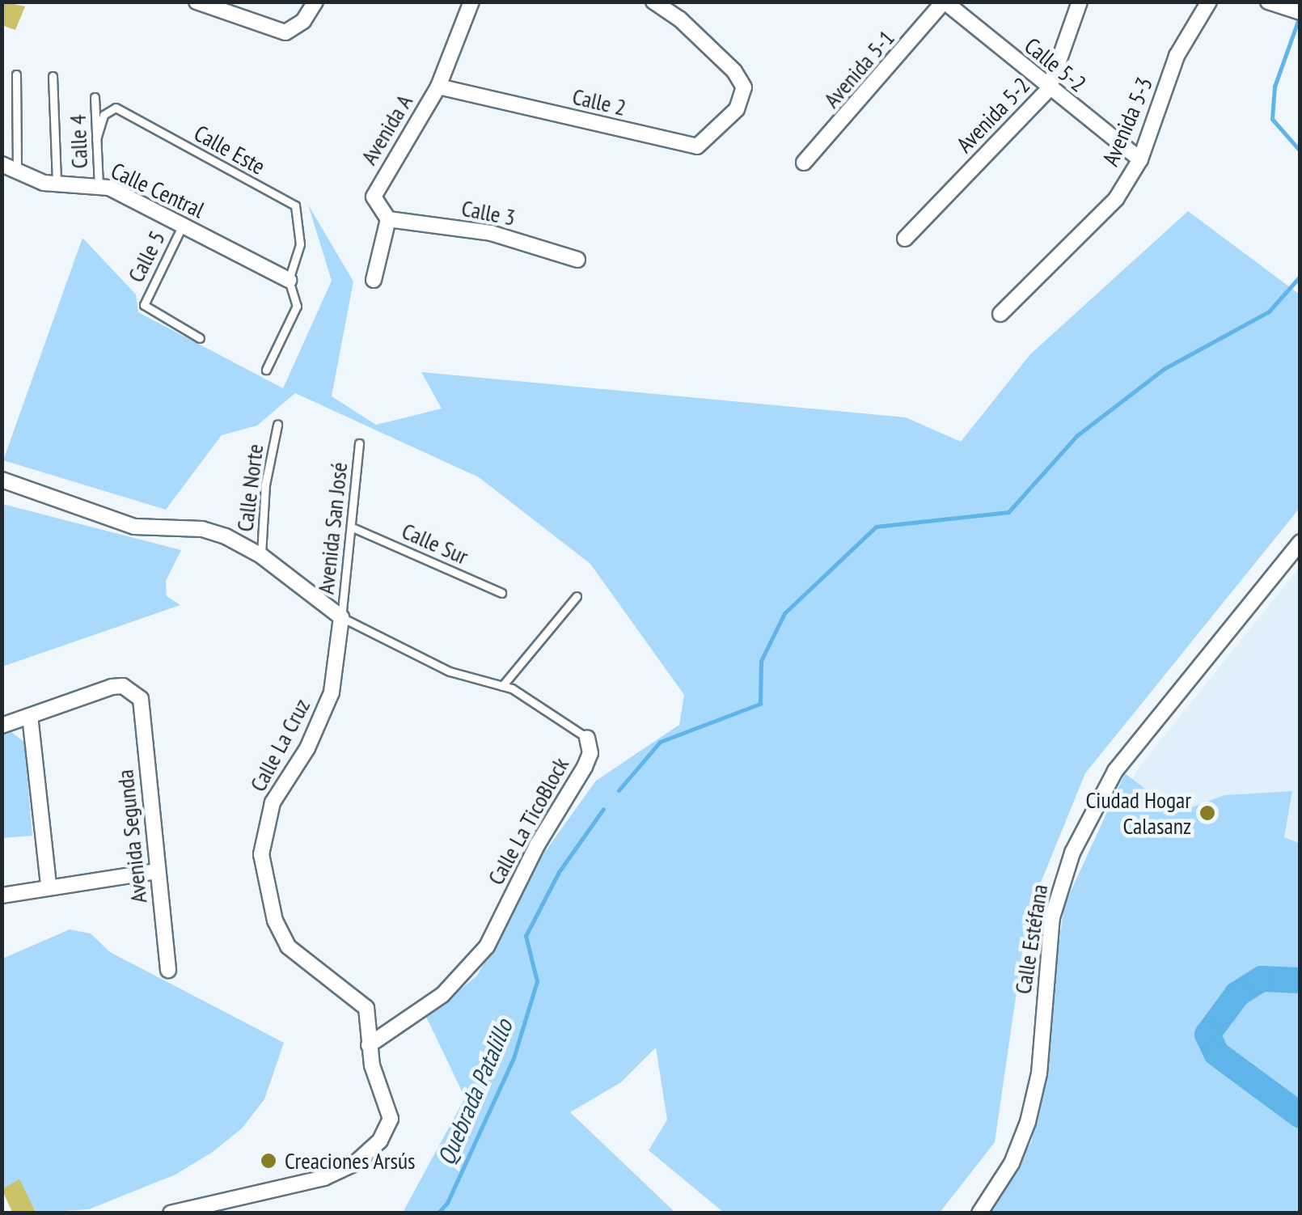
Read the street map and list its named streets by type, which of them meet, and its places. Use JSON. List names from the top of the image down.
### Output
{
  "streets": {
    "street": [
      "Calle 5-2",
      "Avenida 5-1",
      "Calle 2",
      "Avenida 5-2",
      "Avenida 5-3",
      "Avenida A",
      "Calle Central",
      "Calle 3",
      "Calle La Cruz",
      "Calle La TicoBlock",
      "Avenida Segunda",
      "Calle Estéfana"
    ],
    "lane": [
      "Calle 4",
      "Calle Este",
      "Calle 5",
      "Calle Norte",
      "Avenida San José",
      "Calle Sur"
    ]
  },
  "crossings": [
    ["Calle 5-2", "Avenida 5-1"],
    ["Calle 5-2", "Avenida 5-2"],
    ["Calle 5-2", "Avenida 5-3"],
    ["Calle 2", "Avenida A"],
    ["Avenida A", "Calle 3"],
    ["Calle 4", "Calle Este"],
    ["Calle 4", "Calle Central"],
    ["Calle Este", "Calle Central"],
    ["Calle Central", "Calle 5"],
    ["Avenida San José", "Calle Sur"],
    ["Avenida San José", "Calle La Cruz"],
    ["Avenida San José", "Calle La TicoBlock"],
    ["Calle La Cruz", "Calle La TicoBlock"]
  ],
  "water": ["Quebrada Patalillo"],
  "places": ["Ciudad Hogar Calasanz", "Creaciones Arsús"]
}
